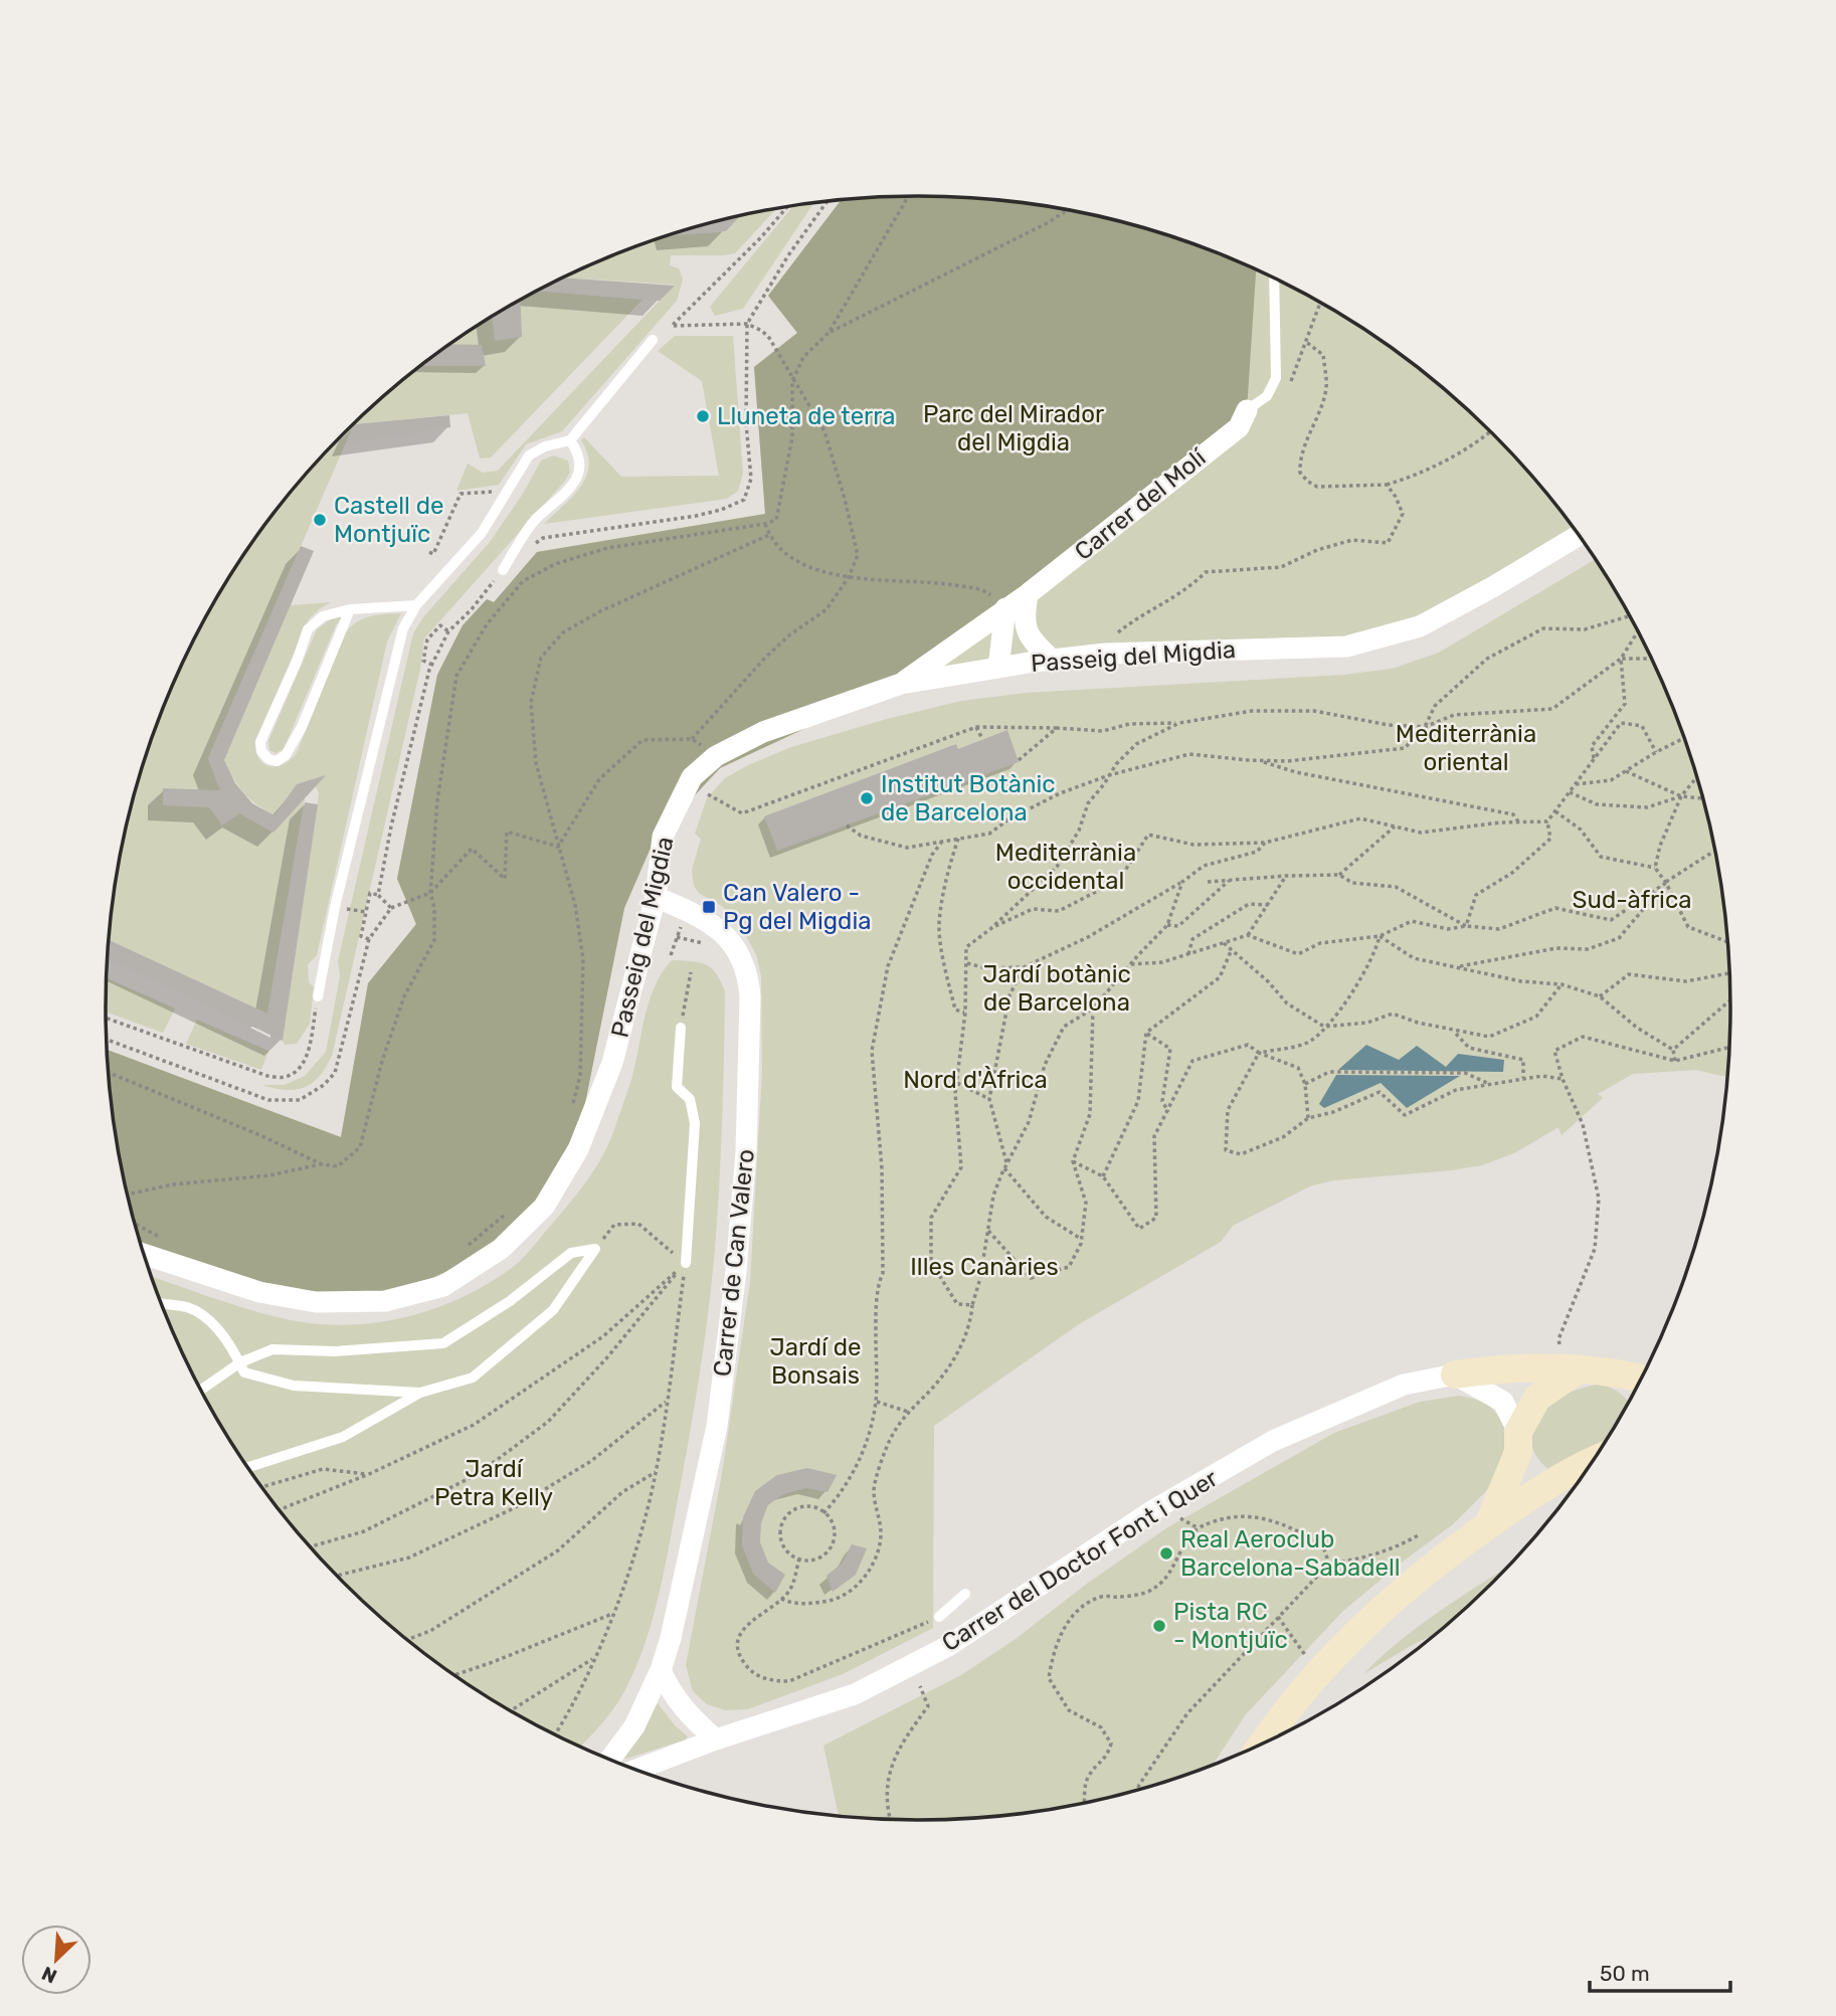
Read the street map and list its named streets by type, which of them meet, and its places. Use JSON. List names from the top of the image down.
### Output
{
  "streets": {
    "street": [
      "Carrer del Molí",
      "Passeig del Migdia",
      "Carrer de Can Valero",
      "Carrer del Doctor Font i Quer"
    ]
  },
  "crossings": [
    ["Carrer del Molí", "Passeig del Migdia"],
    ["Passeig del Migdia", "Carrer de Can Valero"]
  ],
  "parks": [
    "Parc del Mirador del Migdia",
    "Mediterrània oriental",
    "Mediterrània occidental",
    "Sud-àfrica",
    "Jardí botànic de Barcelona",
    "Nord d'Àfrica",
    "Illes Canàries",
    "Jardí de Bonsais",
    "Jardí Petra Kelly"
  ],
  "places": {
    "other": [
      "Lluneta de terra",
      "Castell de Montjuïc",
      "Institut Botànic de Barcelona",
      "Real Aeroclub Barcelona-Sabadell",
      "Pista RC - Montjuïc"
    ],
    "transit": ["Can Valero - Pg del Migdia"]
  },
  "scale_bar": "50 m",
  "north": "bottom left"
}
